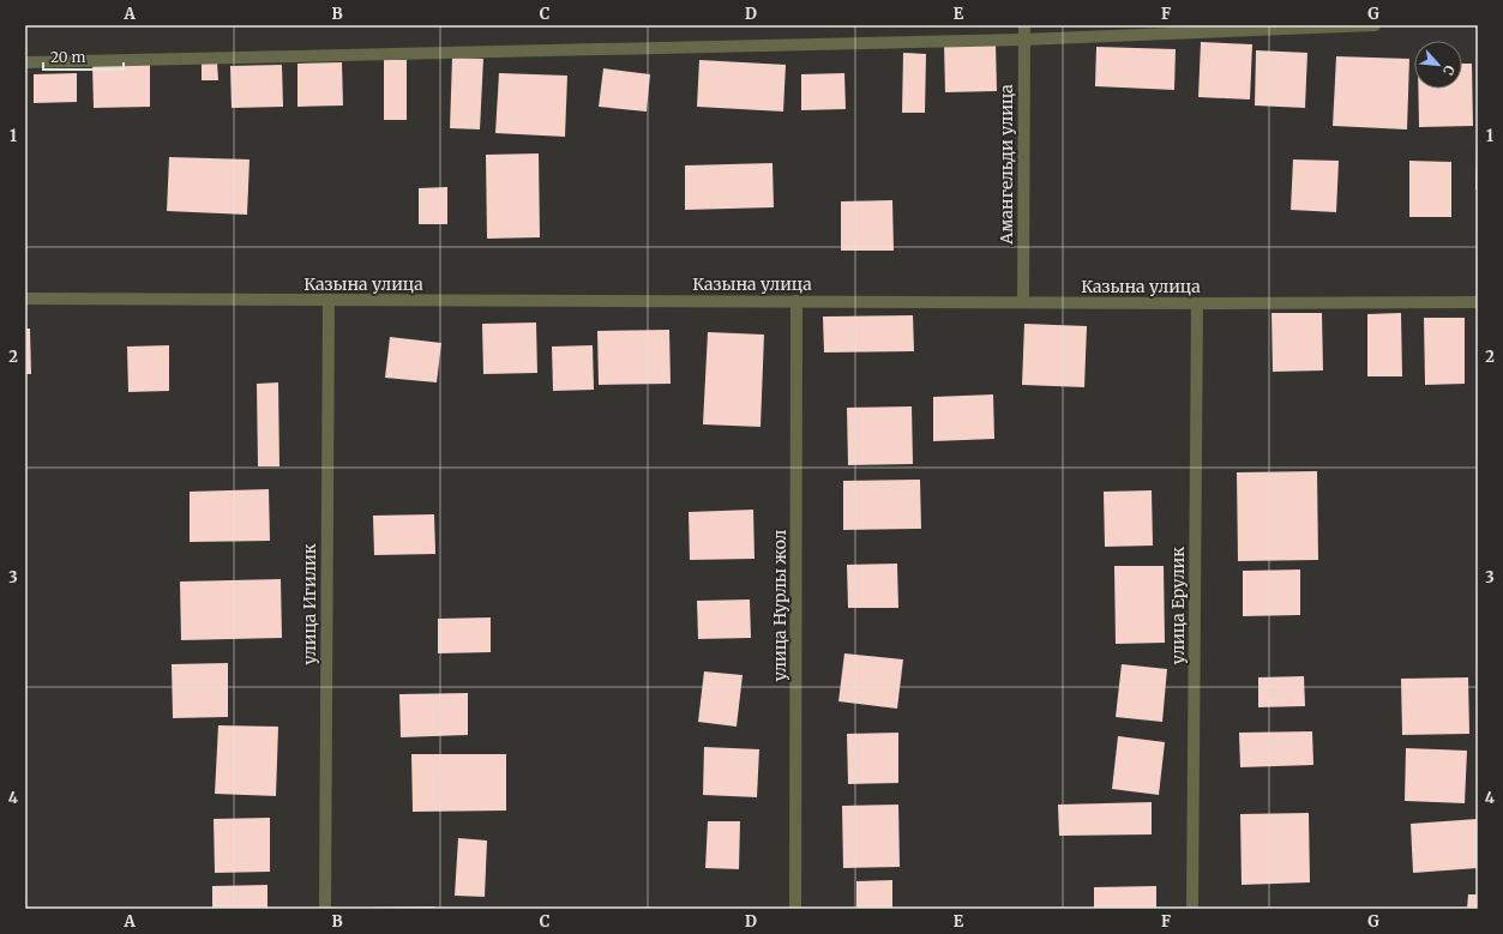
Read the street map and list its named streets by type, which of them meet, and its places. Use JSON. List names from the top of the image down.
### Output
{
  "streets": {
    "street": [
      "Амангельди улица",
      "Казына улица",
      "улица Игилик",
      "улица Нурлы жол",
      "улица Ерулик"
    ]
  },
  "crossings": [
    ["Амангельди улица", "Казына улица"],
    ["Казына улица", "улица Игилик"],
    ["Казына улица", "улица Нурлы жол"],
    ["Казына улица", "улица Ерулик"]
  ],
  "scale_bar": "20 m",
  "north": "bottom right",
  "grid": {
    "columns": [
      "A",
      "B",
      "C",
      "D",
      "E",
      "F",
      "G"
    ],
    "rows": [
      "1",
      "2",
      "3",
      "4"
    ]
  }
}
